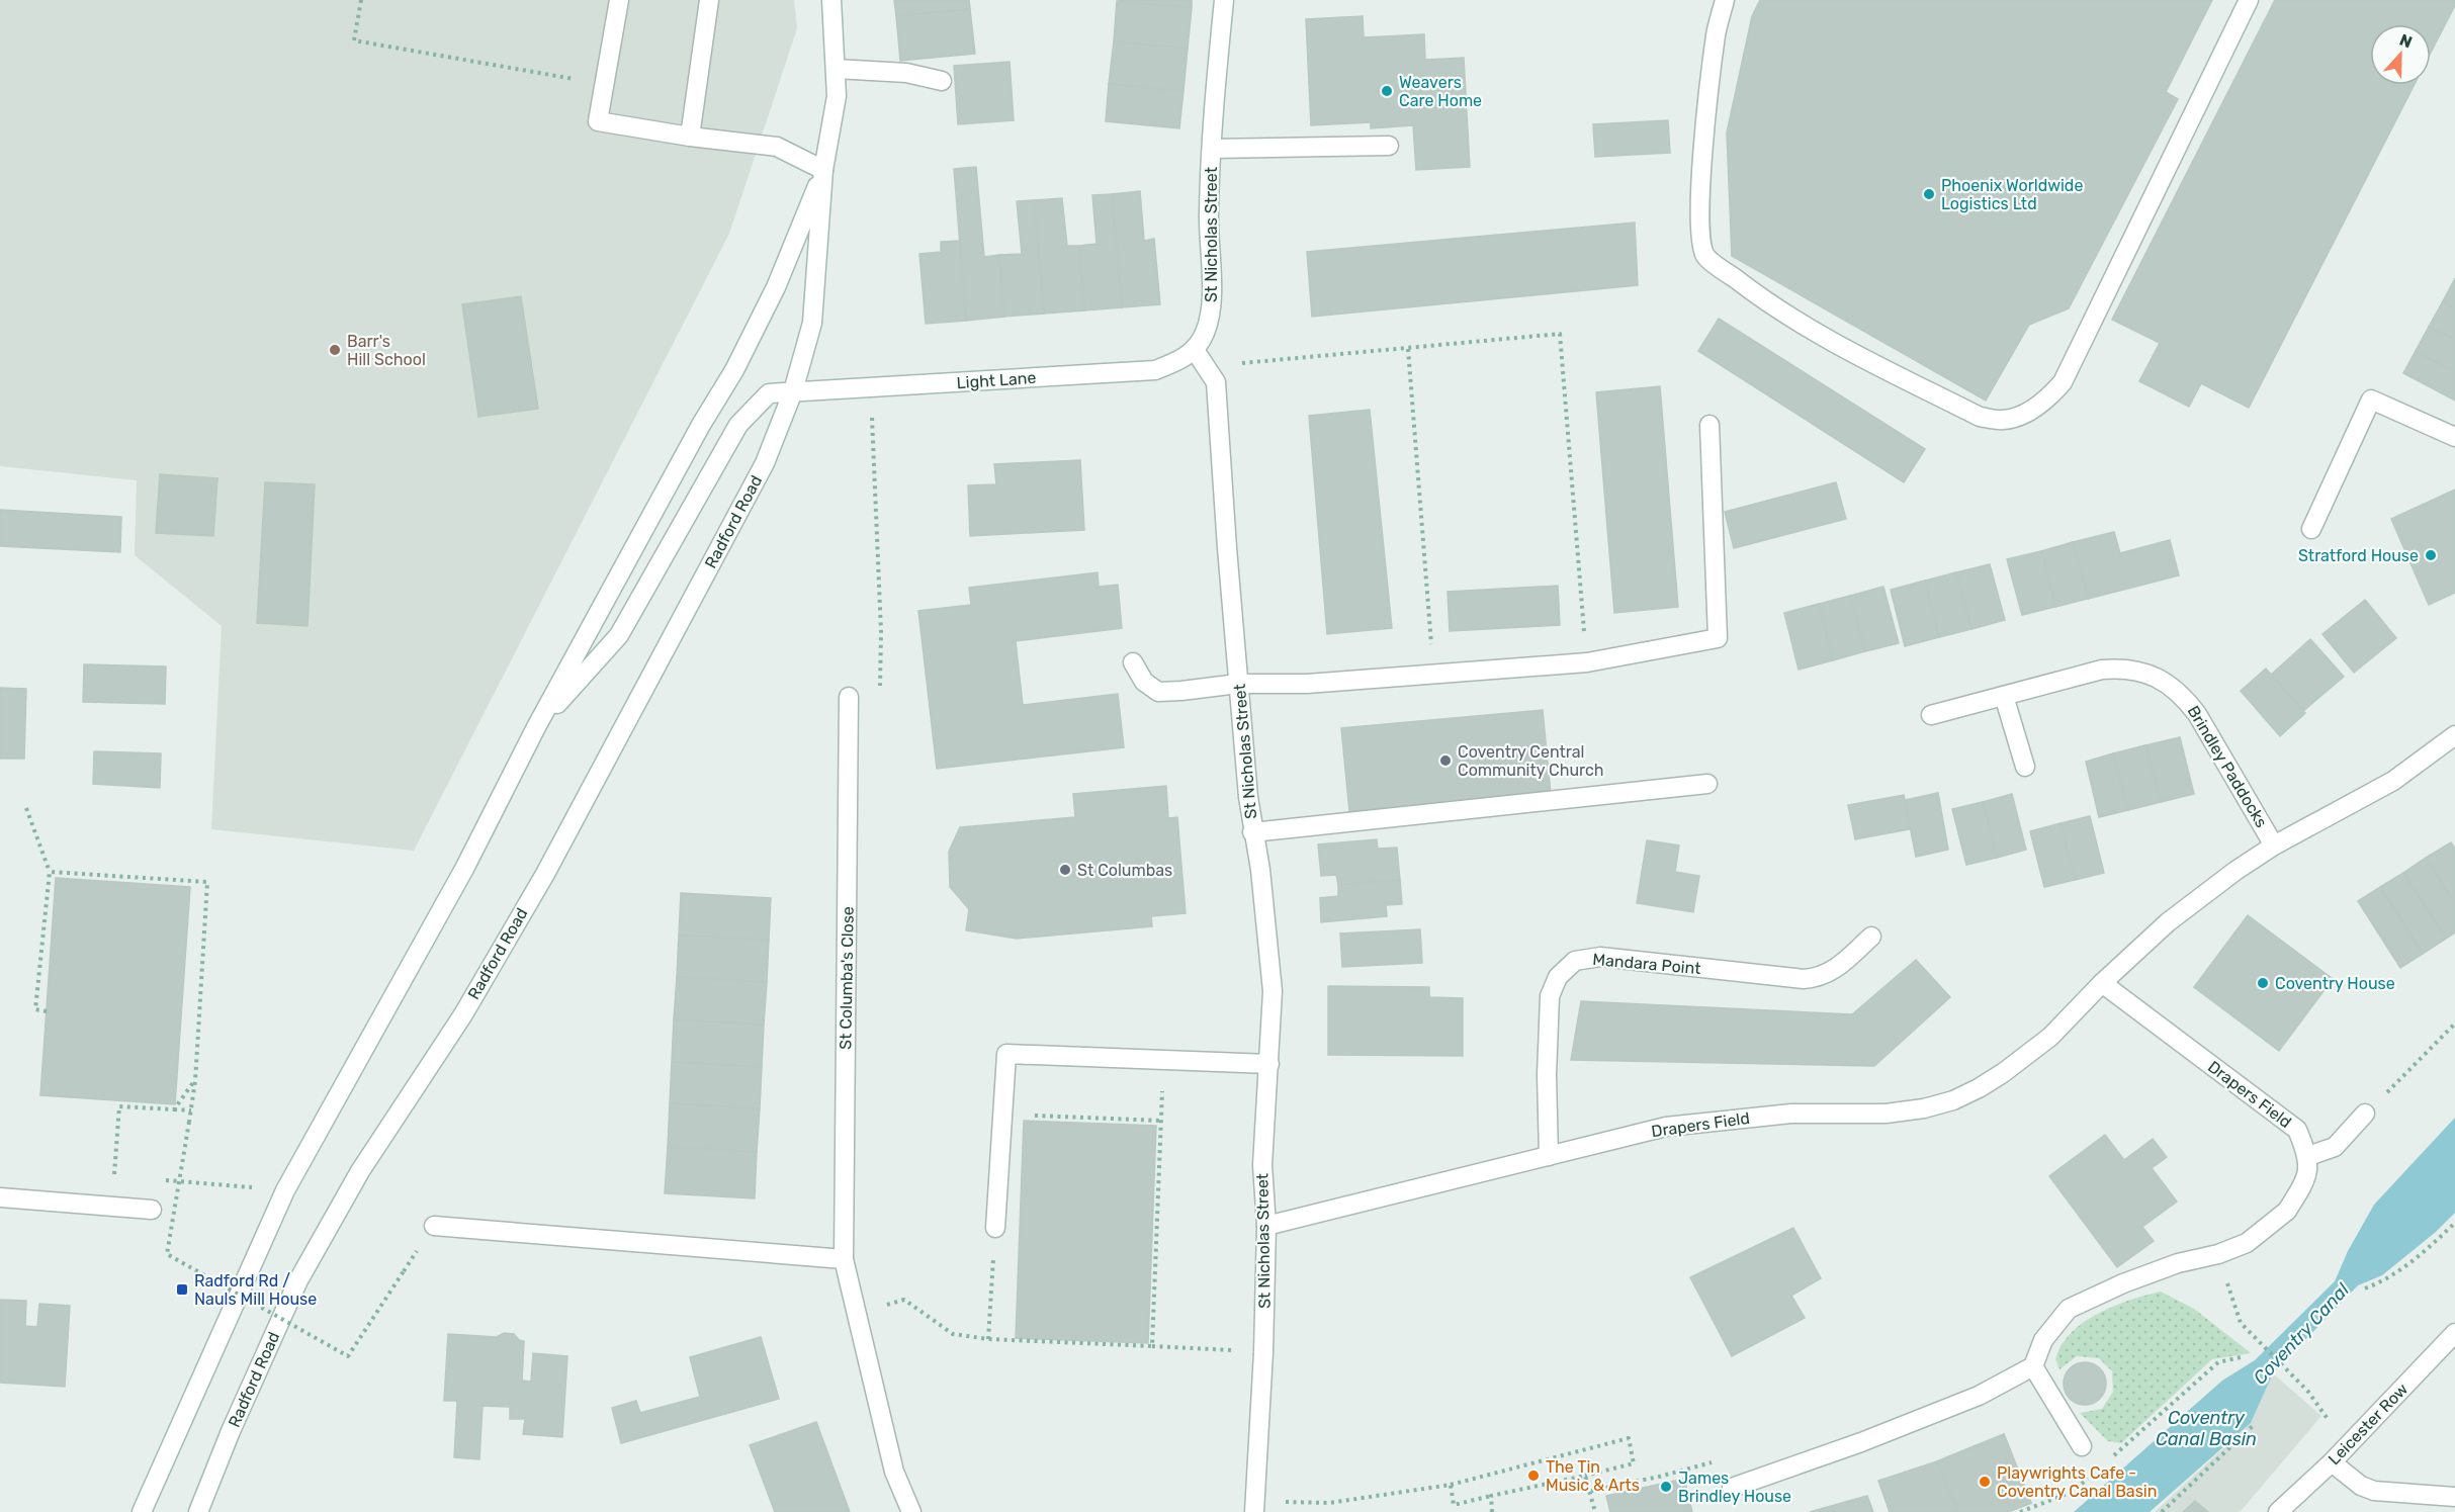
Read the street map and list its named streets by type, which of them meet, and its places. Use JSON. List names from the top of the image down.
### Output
{
  "streets": {
    "street": [
      "St Nicholas Street",
      "Light Lane",
      "Radford Road",
      "Brindley Paddocks",
      "Mandara Point",
      "St Columba's Close",
      "Drapers Field",
      "Leicester Row"
    ]
  },
  "crossings": [
    ["St Nicholas Street", "Light Lane"],
    ["St Nicholas Street", "Drapers Field"],
    ["Light Lane", "Radford Road"],
    ["Brindley Paddocks", "Drapers Field"],
    ["Mandara Point", "Drapers Field"]
  ],
  "water": ["Coventry Canal", "Coventry Canal Basin"],
  "places": {
    "other": [
      "Weavers Care Home",
      "Phoenix Worldwide Logistics Ltd",
      "Barr's Hill School",
      "Stratford House",
      "Coventry Central Community Church",
      "St Columbas",
      "Coventry House",
      "The Tin Music & Arts",
      "Playwrights Cafe - Coventry Canal Basin",
      "James Brindley House"
    ],
    "transit": ["Radford Rd / Nauls Mill House"]
  },
  "north": "top"
}
